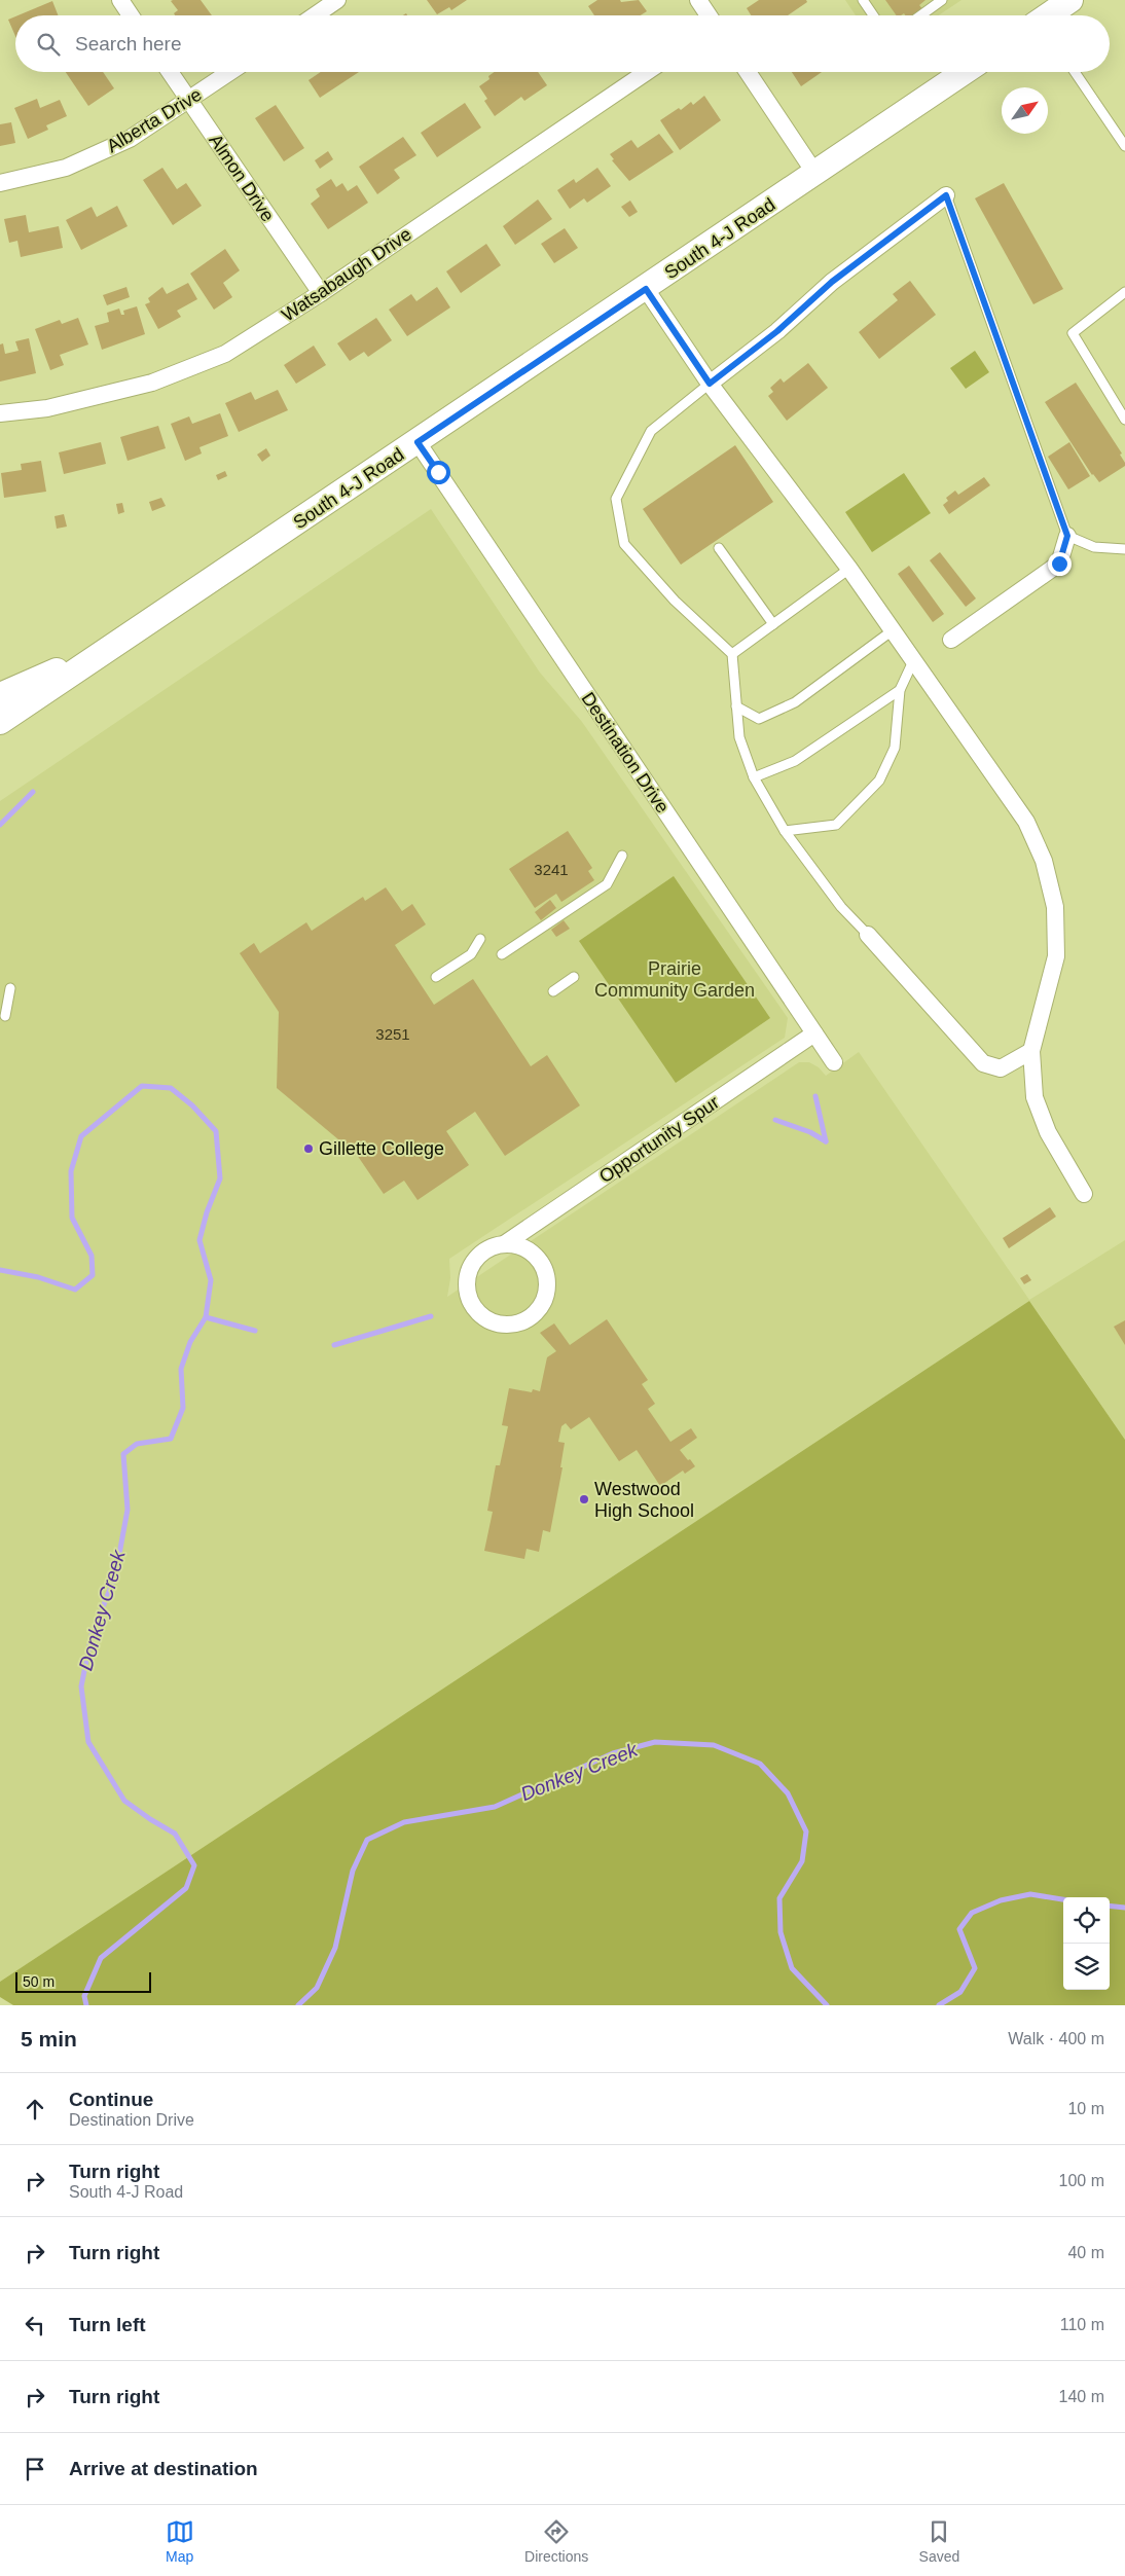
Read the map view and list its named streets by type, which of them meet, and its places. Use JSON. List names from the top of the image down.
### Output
{
  "streets": {
    "main road": ["South 4-J Road"],
    "street": [
      "Alberta Drive",
      "Almon Drive",
      "Watsabaugh Drive",
      "Destination Drive",
      "Opportunity Spur"
    ]
  },
  "crossings": [
    ["Alberta Drive", "Almon Drive"],
    ["Almon Drive", "Watsabaugh Drive"],
    ["South 4-J Road", "Destination Drive"],
    ["Destination Drive", "Opportunity Spur"]
  ],
  "water": ["Donkey Creek"],
  "parks": ["Prairie Community Garden"],
  "places": ["Gillette College", "Westwood High School"],
  "house_numbers": ["3241", "3251"],
  "scale_bar": "50 m",
  "north": "top right",
  "page": {
    "search": "Search here",
    "scale": "50 m",
    "heading": ["5 min", "Walk · 400 m"],
    "list": [
      ["Continue", "Destination Drive", "10 m"],
      ["Turn right", "South 4-J Road", "100 m"],
      ["Turn right", "40 m"],
      ["Turn left", "110 m"],
      ["Turn right", "140 m"],
      "Arrive at destination"
    ],
    "nav": ["Map", "Directions", "Saved"]
  }
}
